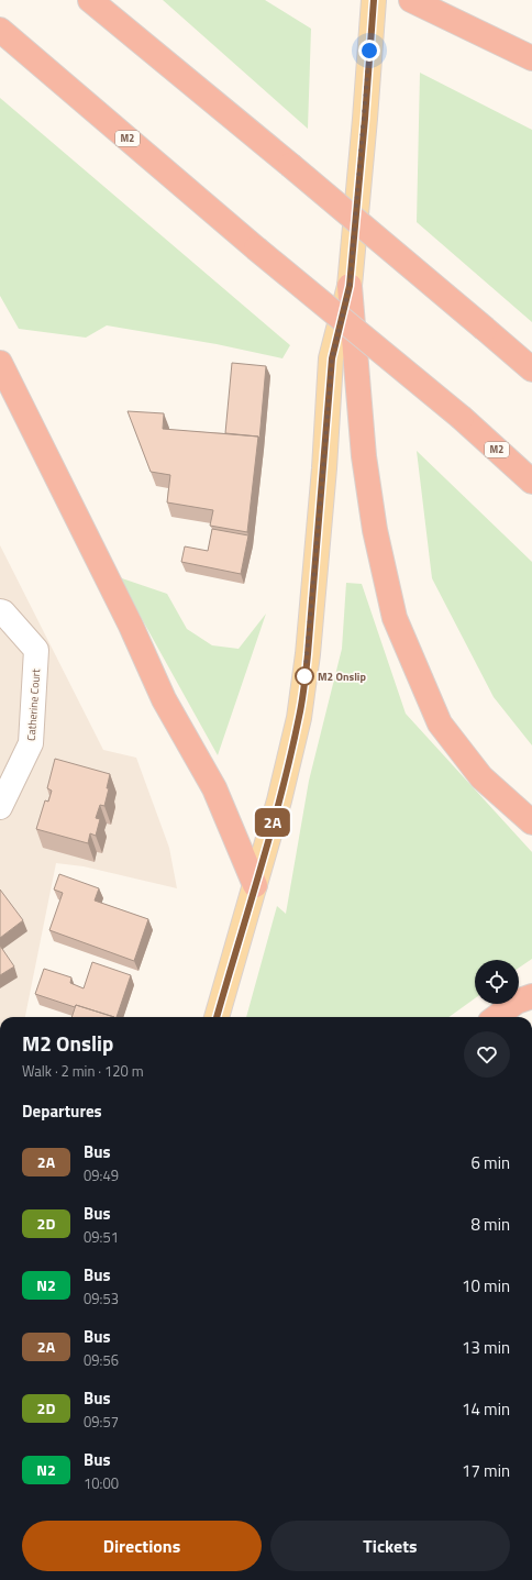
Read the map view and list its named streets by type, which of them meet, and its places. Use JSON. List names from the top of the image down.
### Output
{
  "streets": {
    "highway": ["M2"],
    "street": ["Catherine Court"]
  },
  "places": ["M2 Onslip"],
  "lines": ["bus line 2A"],
  "page": {
    "on_map": "2A",
    "heading": [
      ["M2 Onslip", "Walk · 2 min · 120 m"],
      "Departures"
    ],
    "list": [
      {
        "mark": "2A",
        "name": "Bus",
        "note": "09:49",
        "value": "6 min"
      },
      {
        "mark": "2D",
        "name": "Bus",
        "note": "09:51",
        "value": "8 min"
      },
      {
        "mark": "N2",
        "name": "Bus",
        "note": "09:53",
        "value": "10 min"
      },
      {
        "mark": "2A",
        "name": "Bus",
        "note": "09:56",
        "value": "13 min"
      },
      {
        "mark": "2D",
        "name": "Bus",
        "note": "09:57",
        "value": "14 min"
      },
      {
        "mark": "N2",
        "name": "Bus",
        "note": "10:00",
        "value": "17 min"
      }
    ],
    "buttons": ["Directions", "Tickets"]
  }
}
